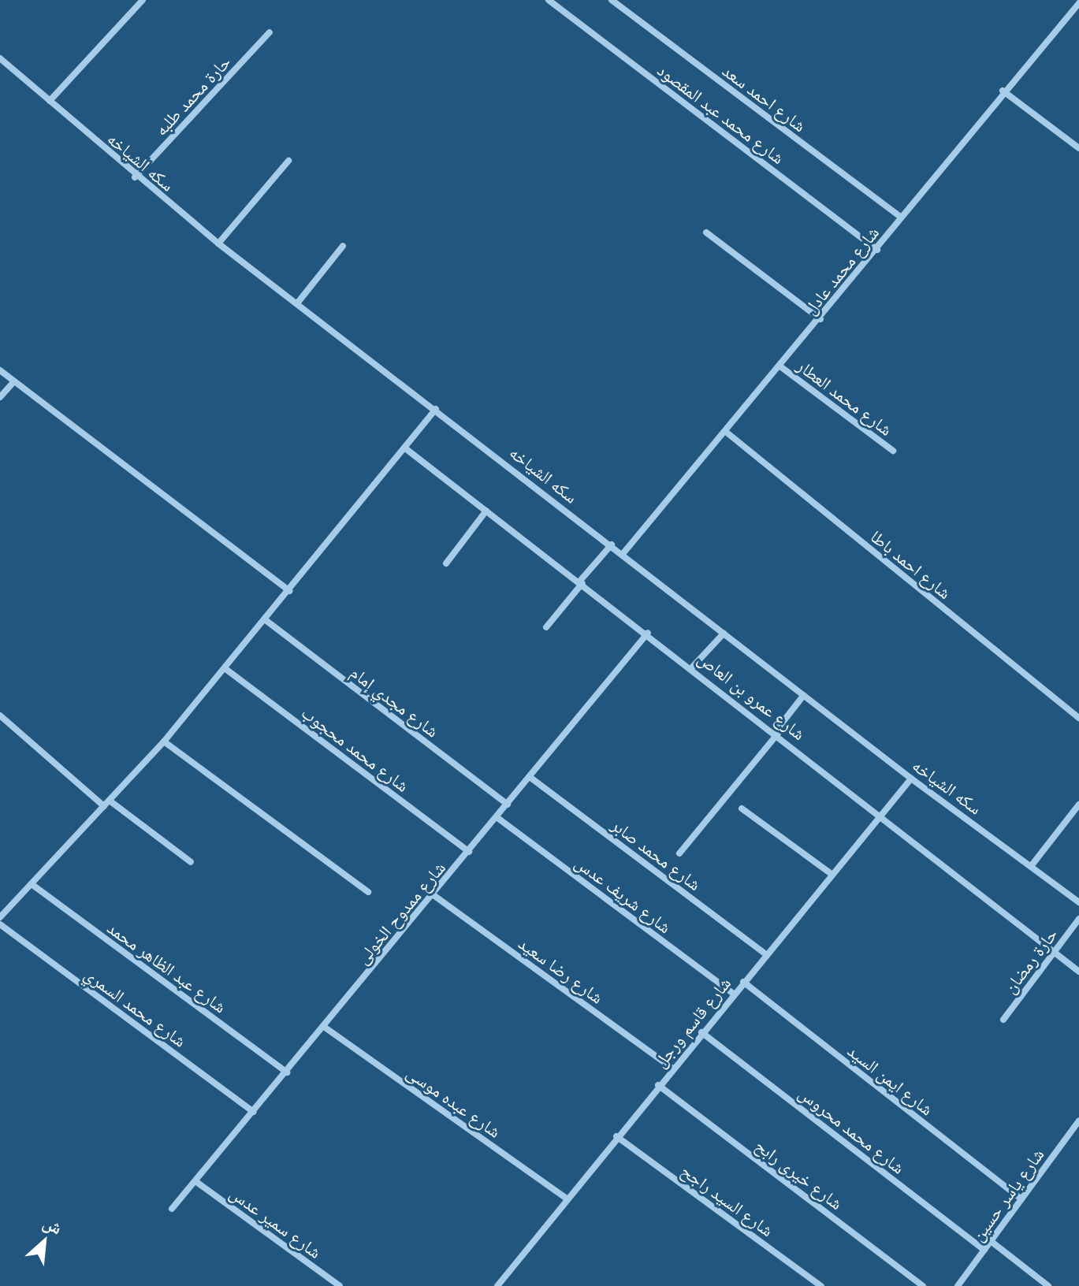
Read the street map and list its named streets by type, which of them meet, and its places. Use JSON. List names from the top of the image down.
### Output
{
  "streets": {
    "street": [
      "حارة محمد طلبه",
      "شارع احمد سعد",
      "شارع محمد عبد المقصود",
      "سكه الشياخه",
      "شارع محمد عادل",
      "شارع محمد العطار",
      "شارع احمد باطا",
      "شارع عمرو بن العاص",
      "شارع مجدي إمام",
      "شارع محمد محجوب",
      "شارع محمد صابر",
      "شارع شريف عدس",
      "شارع ممدوح الخولى",
      "حارة رمضان",
      "شارع عبد الظاهر محمد",
      "شارع رضا سعيد",
      "شارع محمد السمري",
      "شارع قاسم ورجل",
      "شارع ايمن السيد",
      "شارع عبده موسى",
      "شارع محمد محروس",
      "شارع خيرى رابح",
      "شارع ياسر حسين",
      "شارع السيد راجح",
      "شارع سمير عدس"
    ]
  },
  "crossings": [
    ["حارة محمد طلبه", "سكه الشياخه"],
    ["شارع احمد سعد", "شارع محمد عادل"],
    ["شارع محمد عبد المقصود", "شارع محمد عادل"],
    ["سكه الشياخه", "شارع محمد عادل"],
    ["سكه الشياخه", "شارع قاسم ورجل"],
    ["شارع محمد عادل", "شارع محمد العطار"],
    ["شارع محمد عادل", "شارع احمد باطا"],
    ["شارع عمرو بن العاص", "شارع ممدوح الخولى"],
    ["شارع عمرو بن العاص", "حارة رمضان"],
    ["شارع عمرو بن العاص", "شارع قاسم ورجل"],
    ["شارع مجدي إمام", "شارع ممدوح الخولى"],
    ["شارع محمد محجوب", "شارع ممدوح الخولى"],
    ["شارع محمد صابر", "شارع ممدوح الخولى"],
    ["شارع محمد صابر", "شارع قاسم ورجل"],
    ["شارع شريف عدس", "شارع ممدوح الخولى"],
    ["شارع شريف عدس", "شارع قاسم ورجل"],
    ["شارع ممدوح الخولى", "شارع عبد الظاهر محمد"],
    ["شارع ممدوح الخولى", "شارع رضا سعيد"],
    ["شارع ممدوح الخولى", "شارع محمد السمري"],
    ["شارع ممدوح الخولى", "شارع عبده موسى"],
    ["شارع ممدوح الخولى", "شارع سمير عدس"],
    ["شارع رضا سعيد", "شارع قاسم ورجل"],
    ["شارع قاسم ورجل", "شارع ايمن السيد"],
    ["شارع قاسم ورجل", "شارع عبده موسى"],
    ["شارع قاسم ورجل", "شارع محمد محروس"],
    ["شارع قاسم ورجل", "شارع خيرى رابح"],
    ["شارع قاسم ورجل", "شارع السيد راجح"],
    ["شارع ايمن السيد", "شارع ياسر حسين"],
    ["شارع محمد محروس", "شارع ياسر حسين"]
  ],
  "north": "top right"
}
